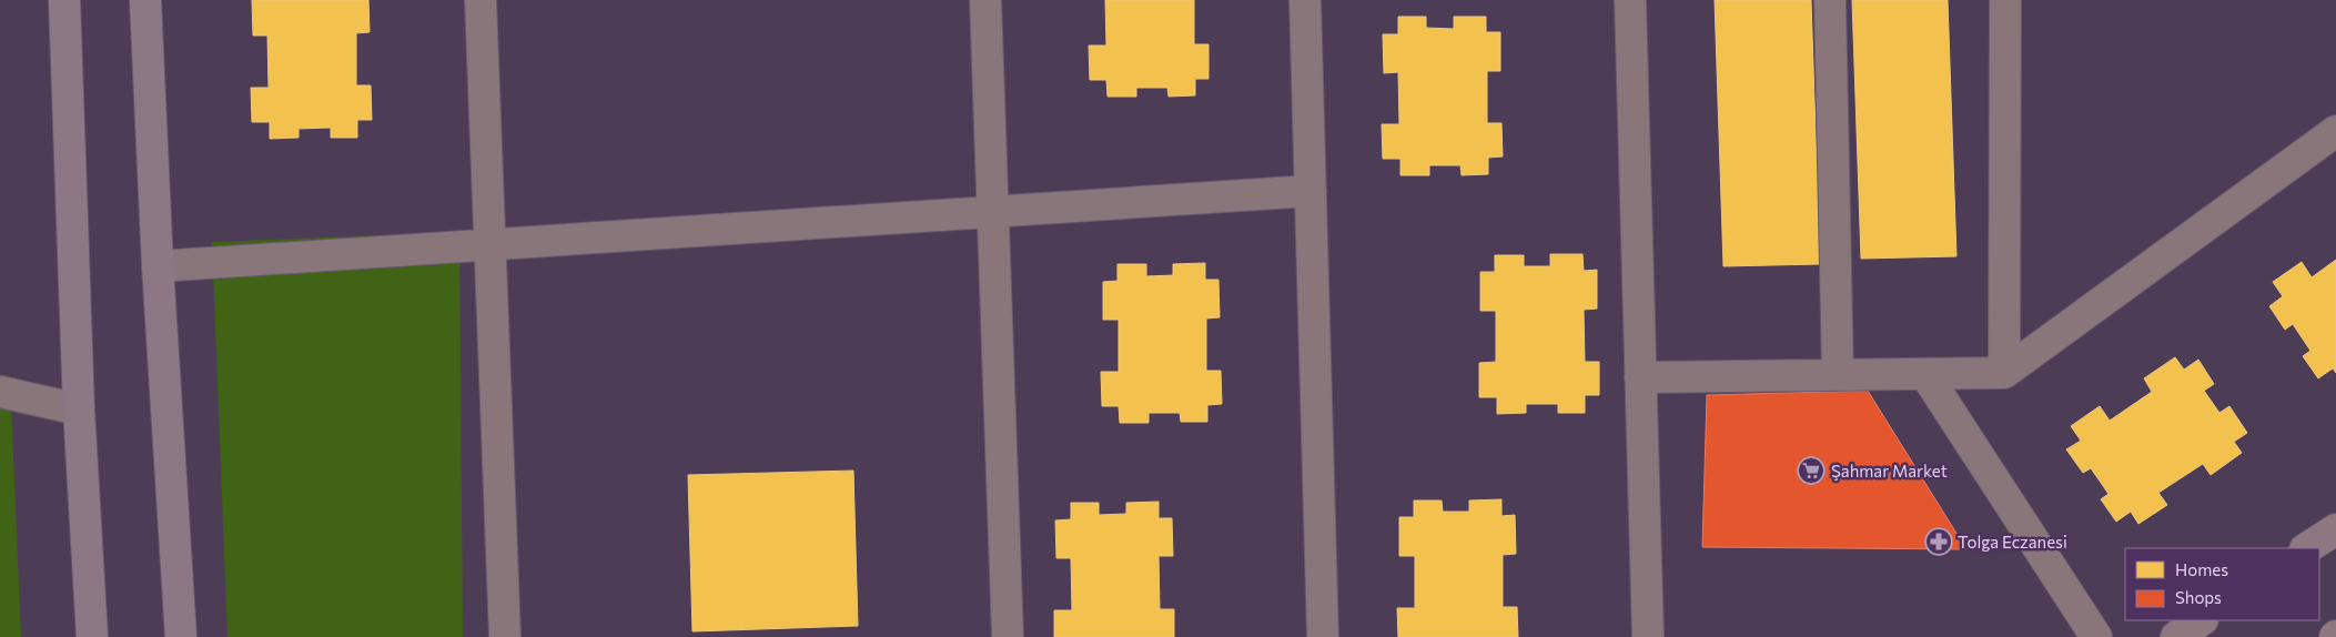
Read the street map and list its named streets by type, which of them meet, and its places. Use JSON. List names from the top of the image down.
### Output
{
  "places": {
    "supermarket": ["Şahmar Market"],
    "pharmacy": ["Tolga Eczanesi"]
  },
  "legend": ["Homes", "Shops"]
}
